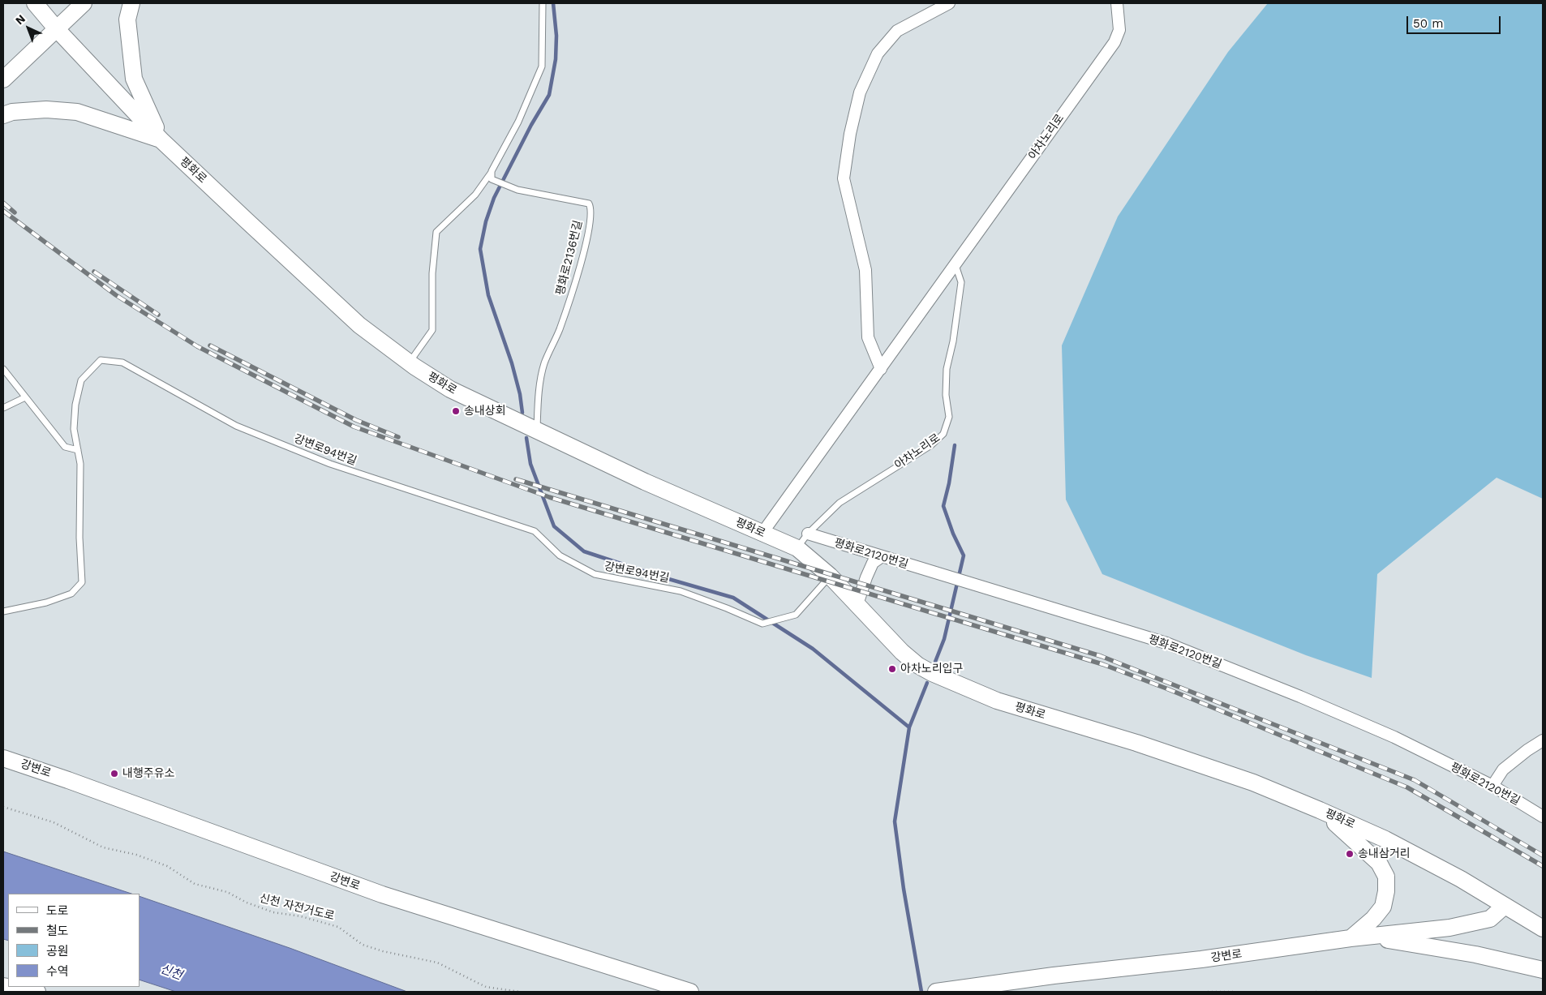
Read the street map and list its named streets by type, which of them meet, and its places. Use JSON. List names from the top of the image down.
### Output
{
  "streets": {
    "main road": ["평화로", "강변로"],
    "street": ["아차노리로", "평화로2120번길"],
    "lane": ["평화로2136번길", "강변로94번길"],
    "path": ["신천 자전거도로"]
  },
  "crossings": [
    ["아차노리로", "평화로"],
    ["아차노리로", "평화로2120번길"],
    ["평화로", "평화로2136번길"],
    ["평화로", "강변로94번길"],
    ["평화로", "강변로"]
  ],
  "water": ["신천"],
  "places": [
    "송내상회",
    "아차노리입구",
    "내행주유소",
    "송내삼거리"
  ],
  "legend": [
    "도로",
    "철도",
    "공원",
    "수역"
  ],
  "scale_bar": "50 m",
  "north": "top left"
}
